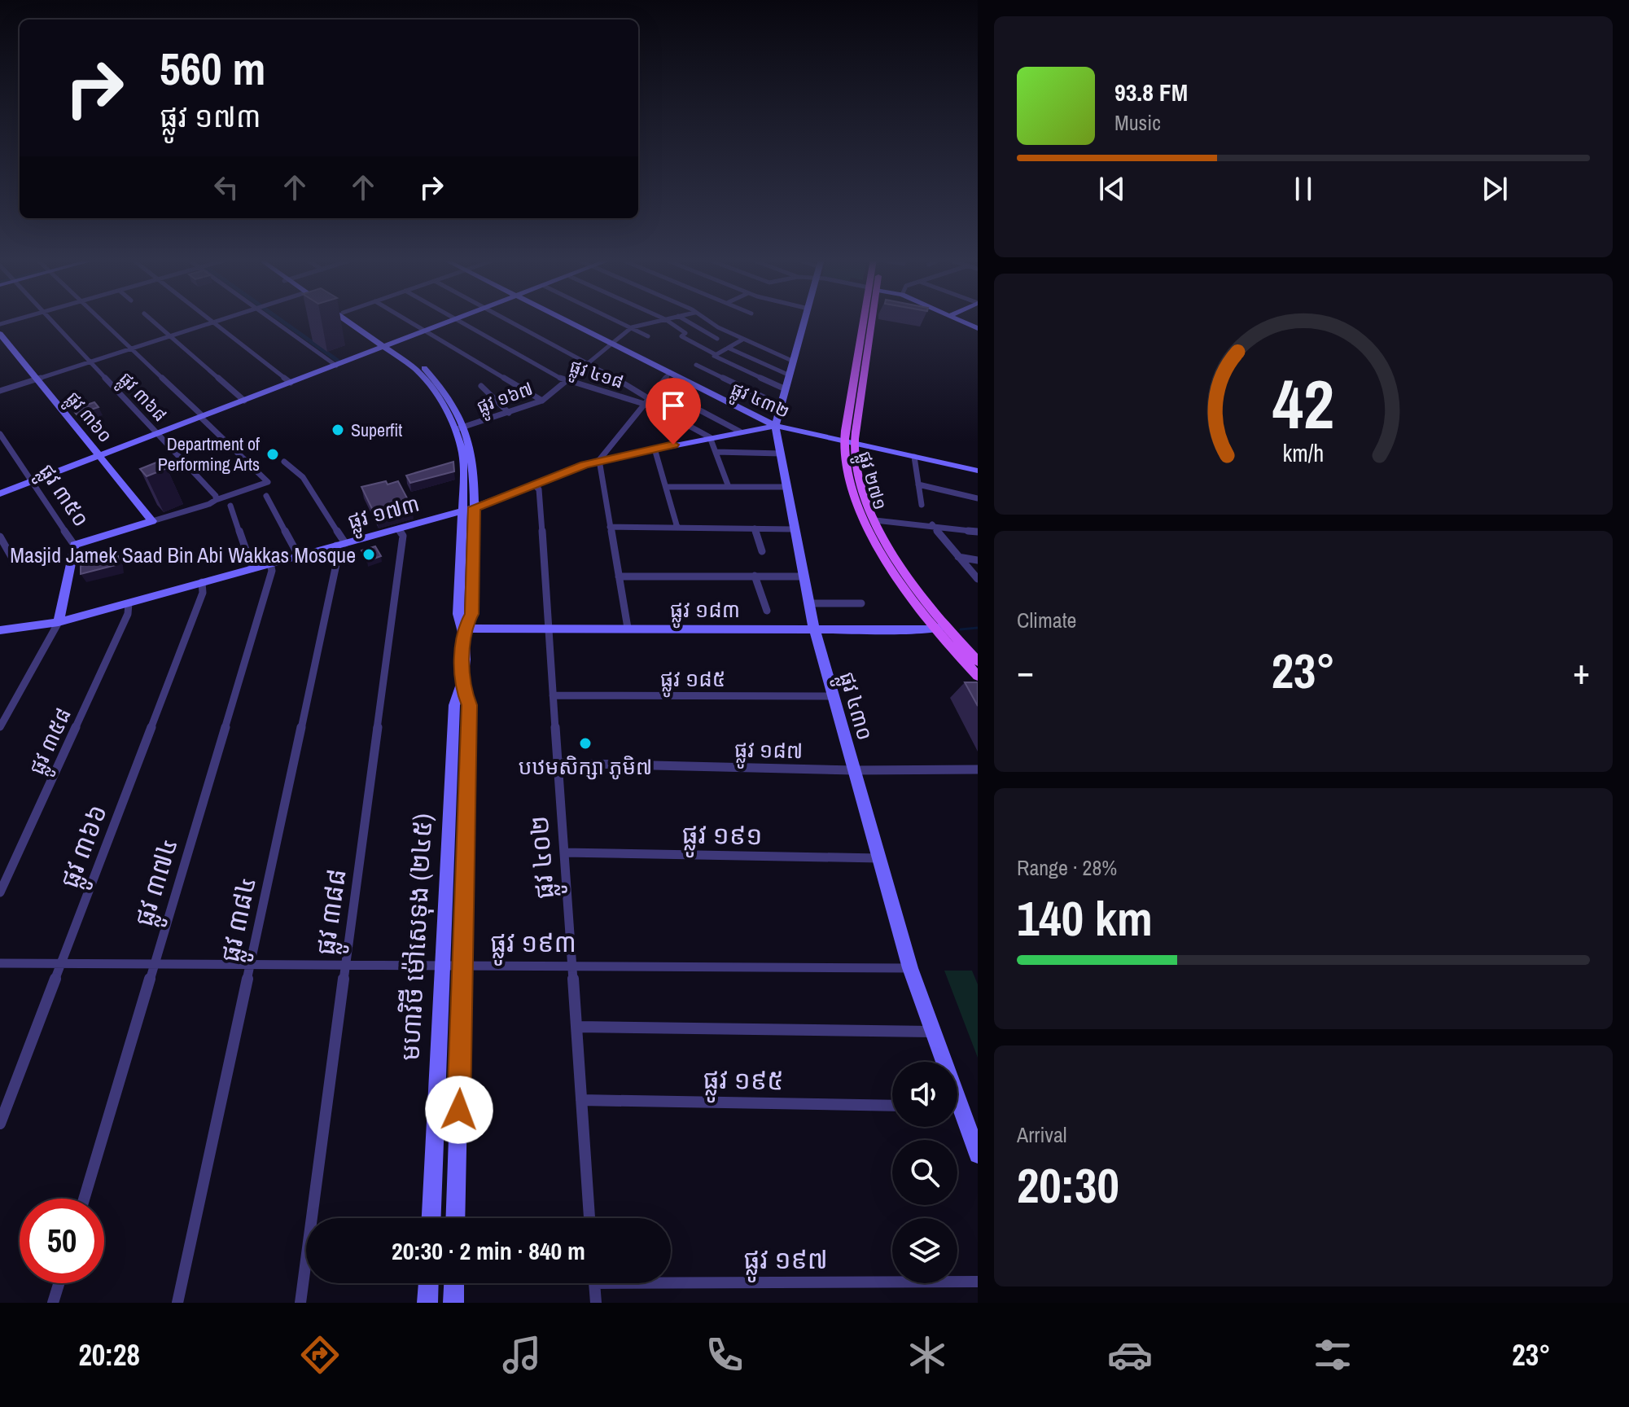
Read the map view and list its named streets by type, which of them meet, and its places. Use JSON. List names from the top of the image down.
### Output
{
  "streets": {
    "main road": ["ផ្លូវ ២៧១"],
    "street": [
      "ផ្លូវ ៤១៨",
      "ផ្លូវ ៣៦៨",
      "ផ្លូវ ១៦៧",
      "ផ្លូវ ៤៣២",
      "ផ្លូវ ៣៦០",
      "ផ្លូវ ៣៥០",
      "ផ្លូវ ១៧៣",
      "ផ្លូវ ១៨៣",
      "ផ្លូវ ១៨៥",
      "ផ្លូវ ៤៣០",
      "ផ្លូវ ៣៥៨",
      "ផ្លូវ ១៨៧",
      "ផ្លូវ ១៩១",
      "ផ្លូវ ៣៦៦",
      "ផ្លូវ ៤០២",
      "ផ្លូវ ៣៧៤",
      "ផ្លូវ ៣៨៨",
      "ផ្លូវ ៣៨៤",
      "មហាវិថី ម៉ៅសេទុង (២៤៥)",
      "ផ្លូវ ១៩៣",
      "ផ្លូវ ១៩៥",
      "ផ្លូវ ១៩៧"
    ]
  },
  "crossings": [
    ["ផ្លូវ ៤១៨", "ផ្លូវ ១៦៧"],
    ["ផ្លូវ ៤១៨", "ផ្លូវ ១៧៣"],
    ["ផ្លូវ ១៦៧", "ផ្លូវ ៤៣២"],
    ["ផ្លូវ ១៦៧", "មហាវិថី ម៉ៅសេទុង (២៤៥)"],
    ["ផ្លូវ ៤៣២", "ផ្លូវ ២៧១"],
    ["ផ្លូវ ៤៣២", "ផ្លូវ ១៧៣"],
    ["ផ្លូវ ៤៣២", "ផ្លូវ ៤៣០"],
    ["ផ្លូវ ២៧១", "ផ្លូវ ១៨៣"],
    ["ផ្លូវ ៣៥០", "ផ្លូវ ១៧៣"],
    ["ផ្លូវ ១៧៣", "ផ្លូវ ៤៣០"],
    ["ផ្លូវ ១៧៣", "ផ្លូវ ៣៥៨"],
    ["ផ្លូវ ១៧៣", "ផ្លូវ ៣៦៦"],
    ["ផ្លូវ ១៧៣", "ផ្លូវ ៤០២"],
    ["ផ្លូវ ១៧៣", "ផ្លូវ ៣៧៤"],
    ["ផ្លូវ ១៧៣", "ផ្លូវ ៣៨៨"],
    ["ផ្លូវ ១៧៣", "ផ្លូវ ៣៨៤"],
    ["ផ្លូវ ១៧៣", "មហាវិថី ម៉ៅសេទុង (២៤៥)"],
    ["ផ្លូវ ១៨៣", "ផ្លូវ ៤៣០"],
    ["ផ្លូវ ១៨៣", "ផ្លូវ ៤០២"],
    ["ផ្លូវ ១៨៣", "មហាវិថី ម៉ៅសេទុង (២៤៥)"],
    ["ផ្លូវ ១៨៥", "ផ្លូវ ៤៣០"],
    ["ផ្លូវ ១៨៥", "ផ្លូវ ៤០២"],
    ["ផ្លូវ ៤៣០", "ផ្លូវ ១៨៧"],
    ["ផ្លូវ ៤៣០", "ផ្លូវ ១៩១"],
    ["ផ្លូវ ៤៣០", "ផ្លូវ ១៩៣"],
    ["ផ្លូវ ១៨៧", "ផ្លូវ ៤០២"],
    ["ផ្លូវ ១៩១", "ផ្លូវ ៤០២"],
    ["ផ្លូវ ៣៦៦", "ផ្លូវ ១៩៣"],
    ["ផ្លូវ ៤០២", "ផ្លូវ ១៩៣"],
    ["ផ្លូវ ៤០២", "ផ្លូវ ១៩៥"],
    ["ផ្លូវ ៣៧៤", "ផ្លូវ ១៩៣"],
    ["ផ្លូវ ៣៨៨", "ផ្លូវ ១៩៣"],
    ["ផ្លូវ ៣៨៤", "ផ្លូវ ១៩៣"],
    ["មហាវិថី ម៉ៅសេទុង (២៤៥)", "ផ្លូវ ១៩៣"]
  ],
  "places": [
    "Superfit",
    "Department of Performing Arts",
    "Masjid Jamek Saad Bin Abi Wakkas Mosque",
    "បឋមសិក្សា ភូមិ៧"
  ],
  "page": {
    "turn": ["560 m", "ផ្លូវ ១៧៣"],
    "song": ["93.8 FM", "Music"],
    "tile": [
      "Climate",
      ["Range · 28%", "140 km"],
      ["Arrival", "20:30"]
    ],
    "heat": ["−", "23°", "+"],
    "limit": "50",
    "trip": "20:30 · 2 min · 840 m",
    "tabs": ["20:28", "23°"],
    "gauge": ["42", "km/h"]
  }
}
